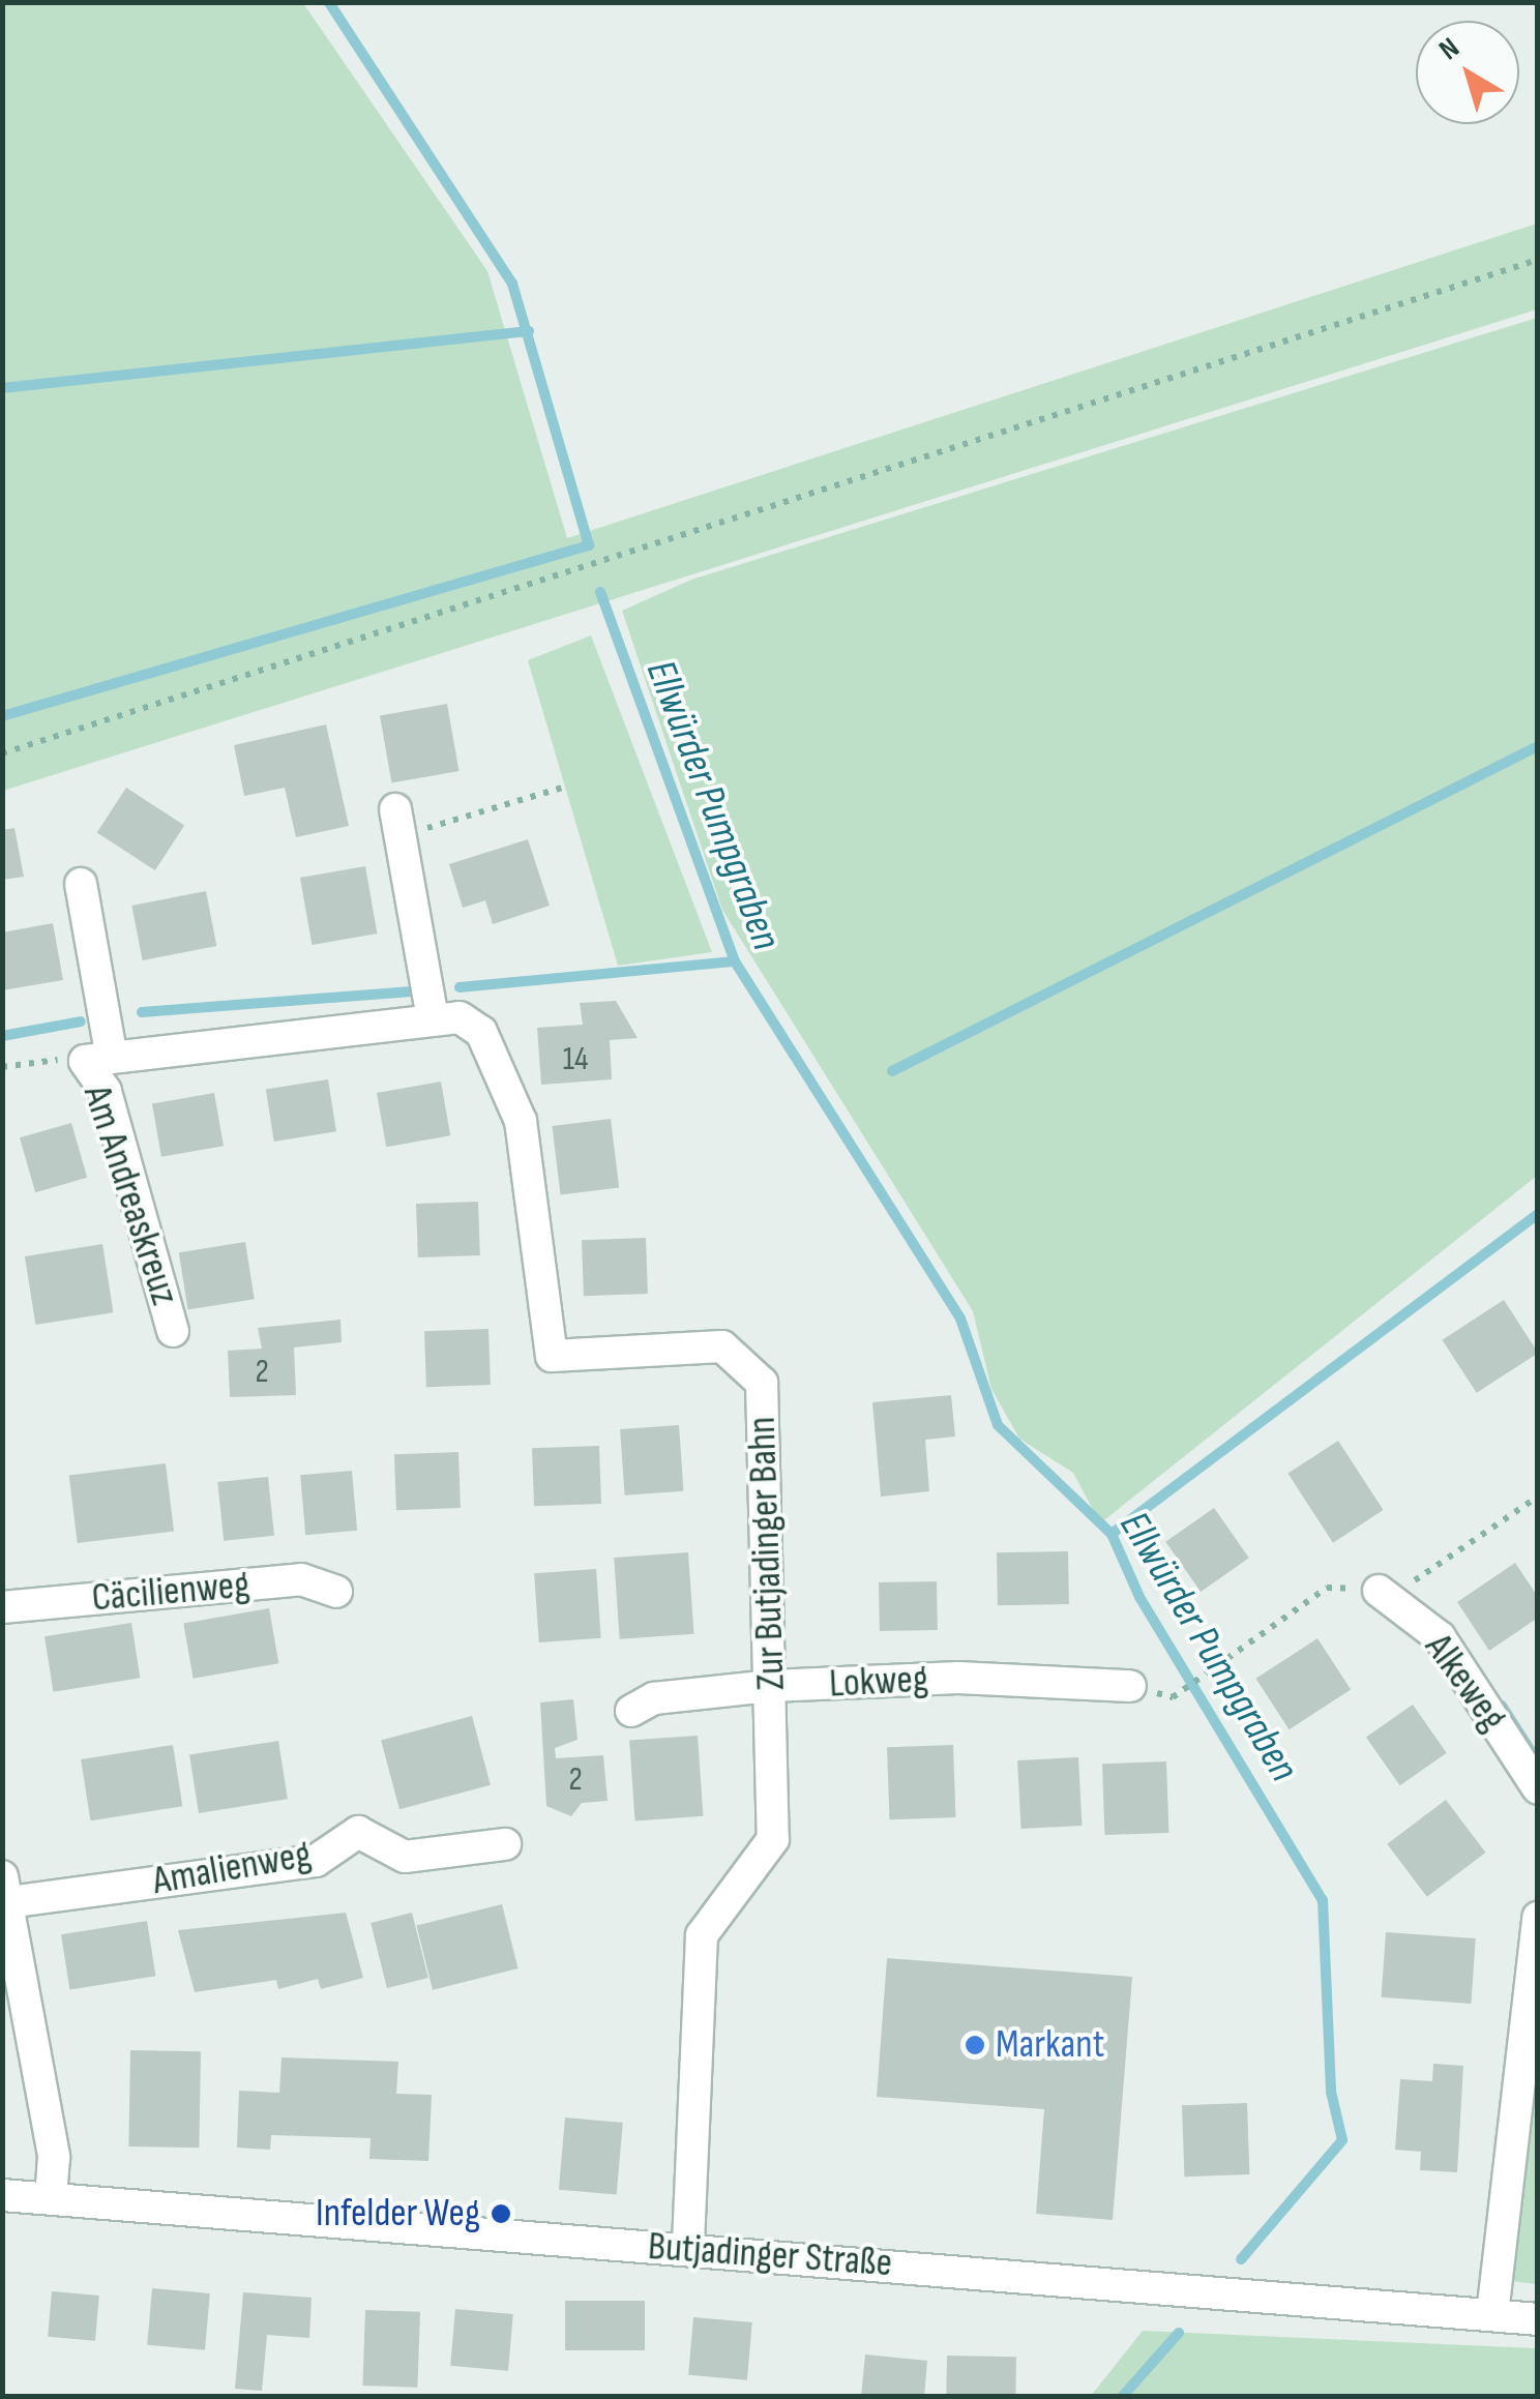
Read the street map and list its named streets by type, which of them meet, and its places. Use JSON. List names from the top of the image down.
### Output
{
  "streets": {
    "street": [
      "Am Andreaskreuz",
      "Zur Butjadinger Bahn",
      "Cäcilienweg",
      "Lokweg",
      "Alkeweg",
      "Amalienweg",
      "Butjadinger Straße"
    ]
  },
  "crossings": [
    ["Am Andreaskreuz", "Zur Butjadinger Bahn"],
    ["Zur Butjadinger Bahn", "Lokweg"],
    ["Zur Butjadinger Bahn", "Butjadinger Straße"]
  ],
  "water": ["Ellwürder Pumpgraben"],
  "places": ["Markant", "Infelder Weg"],
  "house_numbers": ["14", "2", "2"],
  "north": "top left"
}
